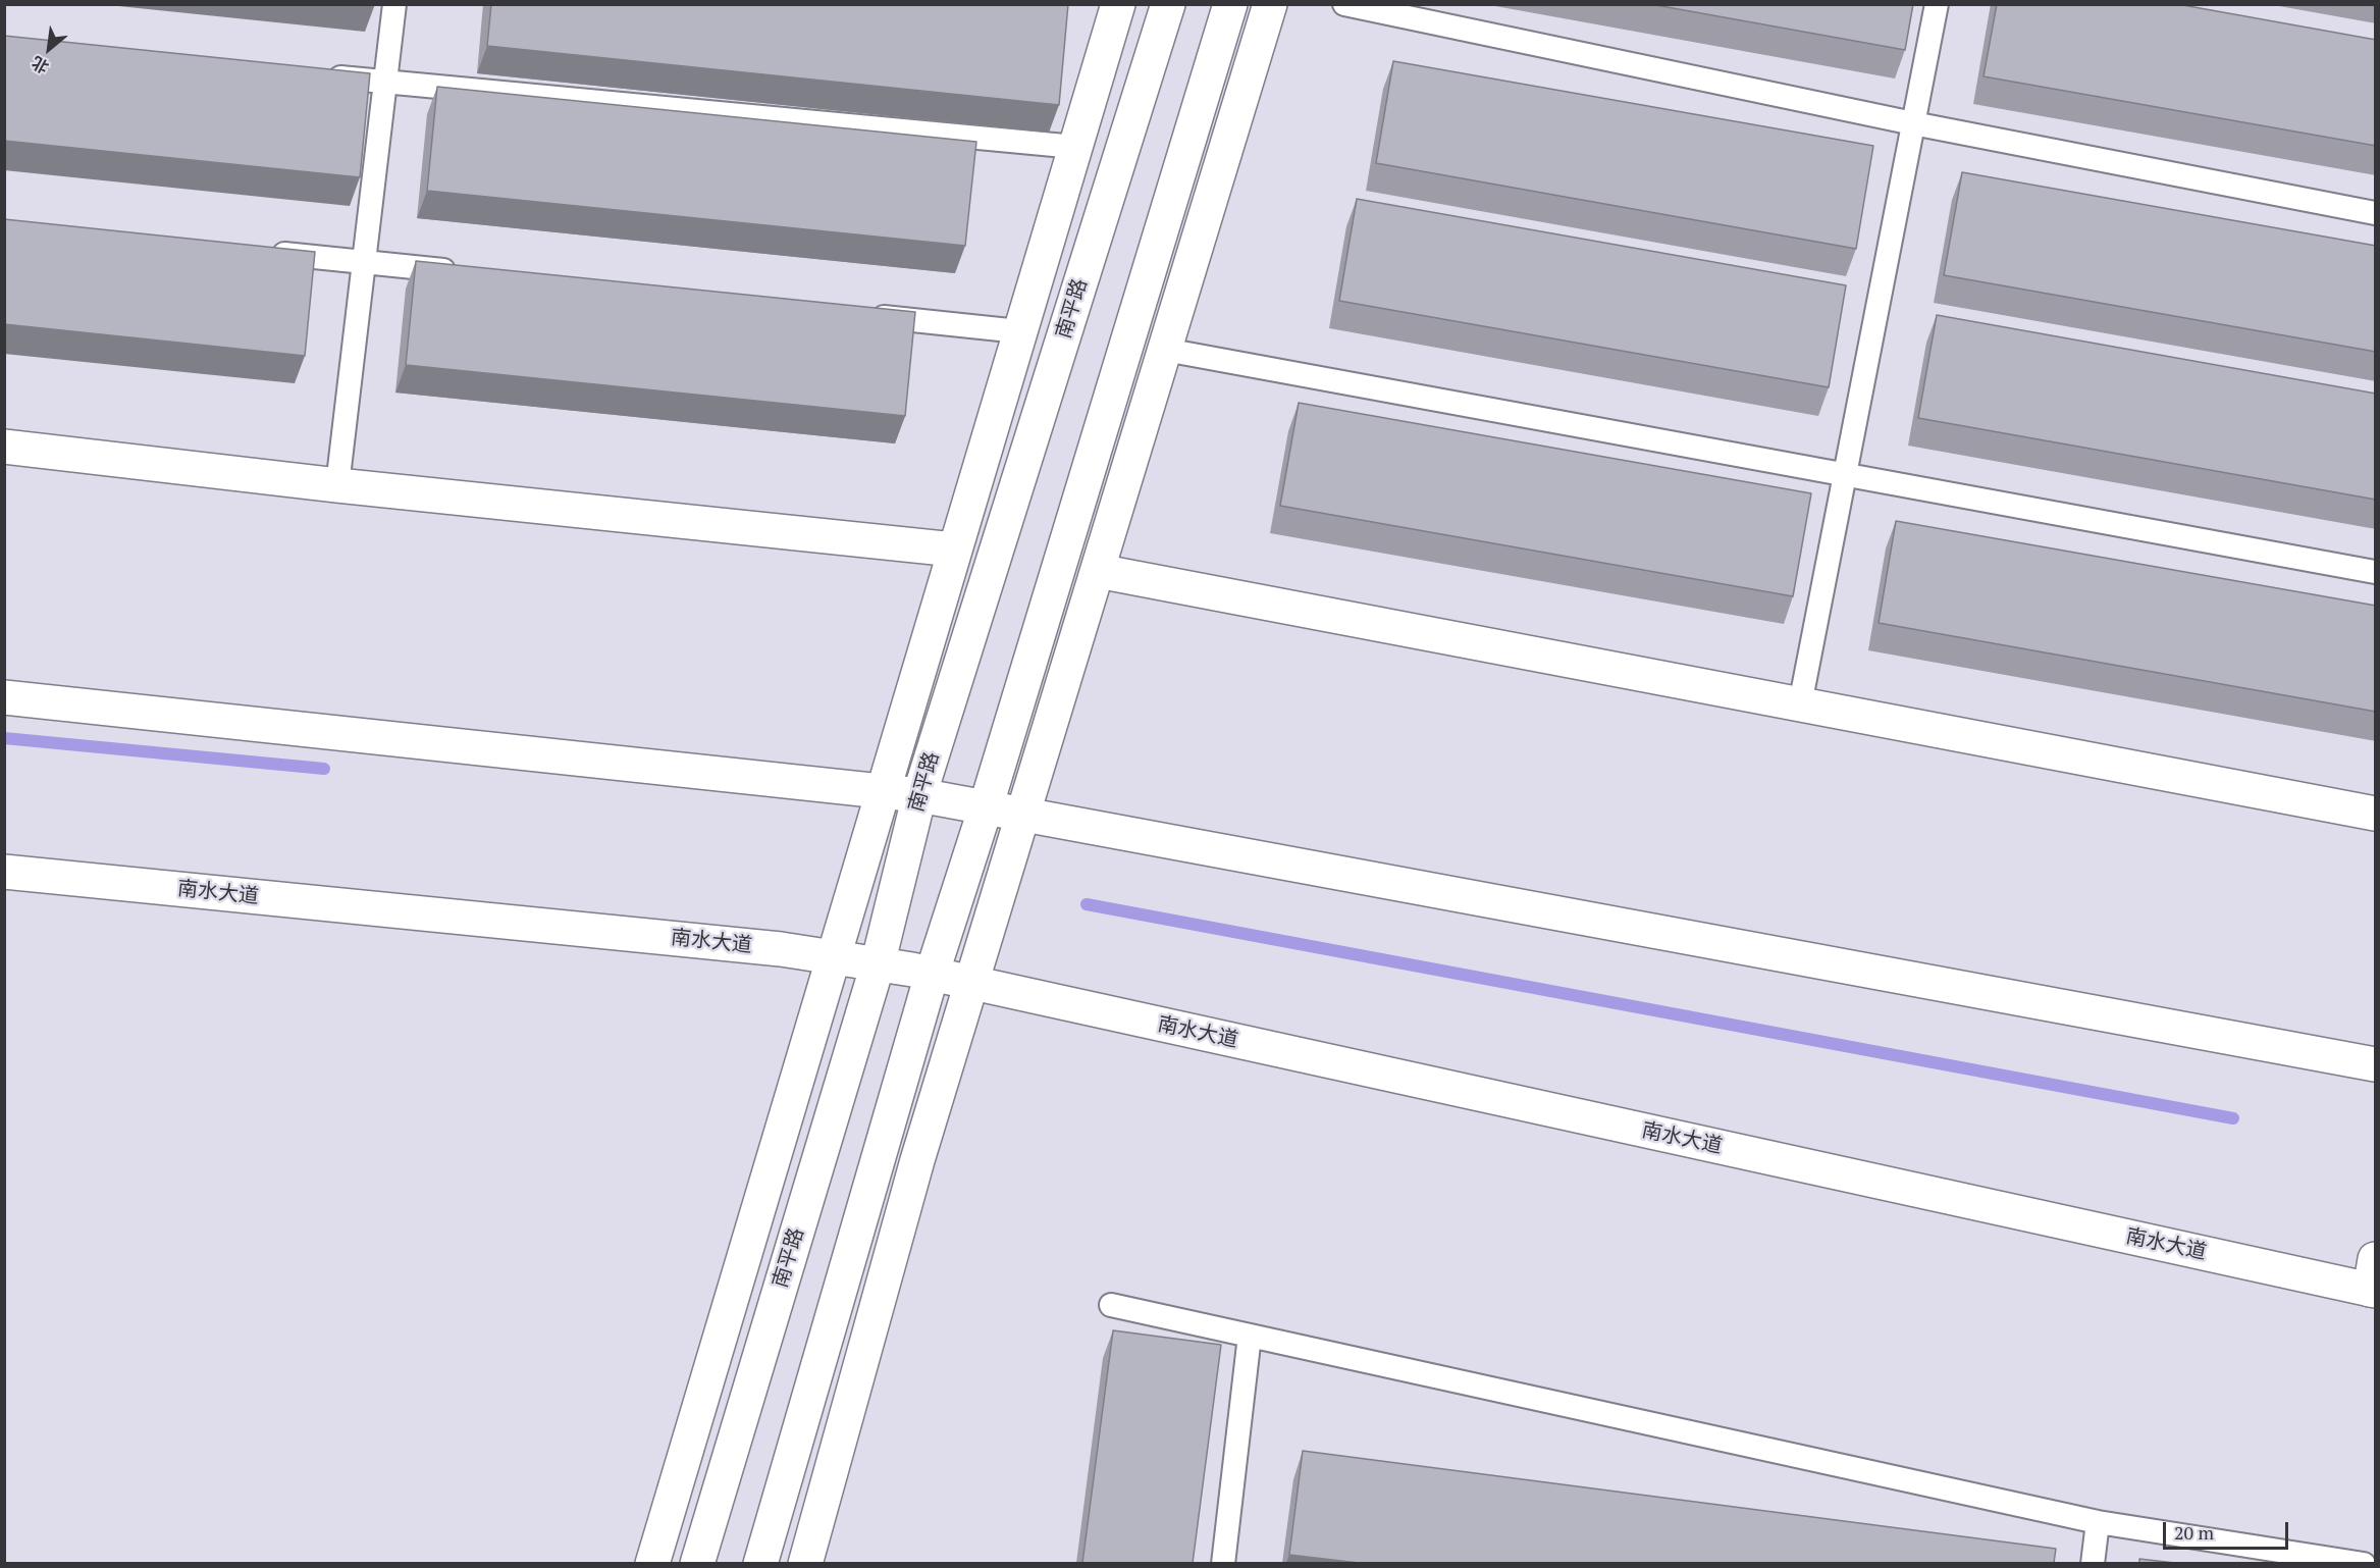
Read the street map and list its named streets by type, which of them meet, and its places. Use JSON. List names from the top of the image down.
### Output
{
  "streets": {
    "main road": ["南平路", "南水大道"]
  },
  "crossings": [
    ["南平路", "南水大道"]
  ],
  "scale_bar": "20 m",
  "north": "bottom left"
}
